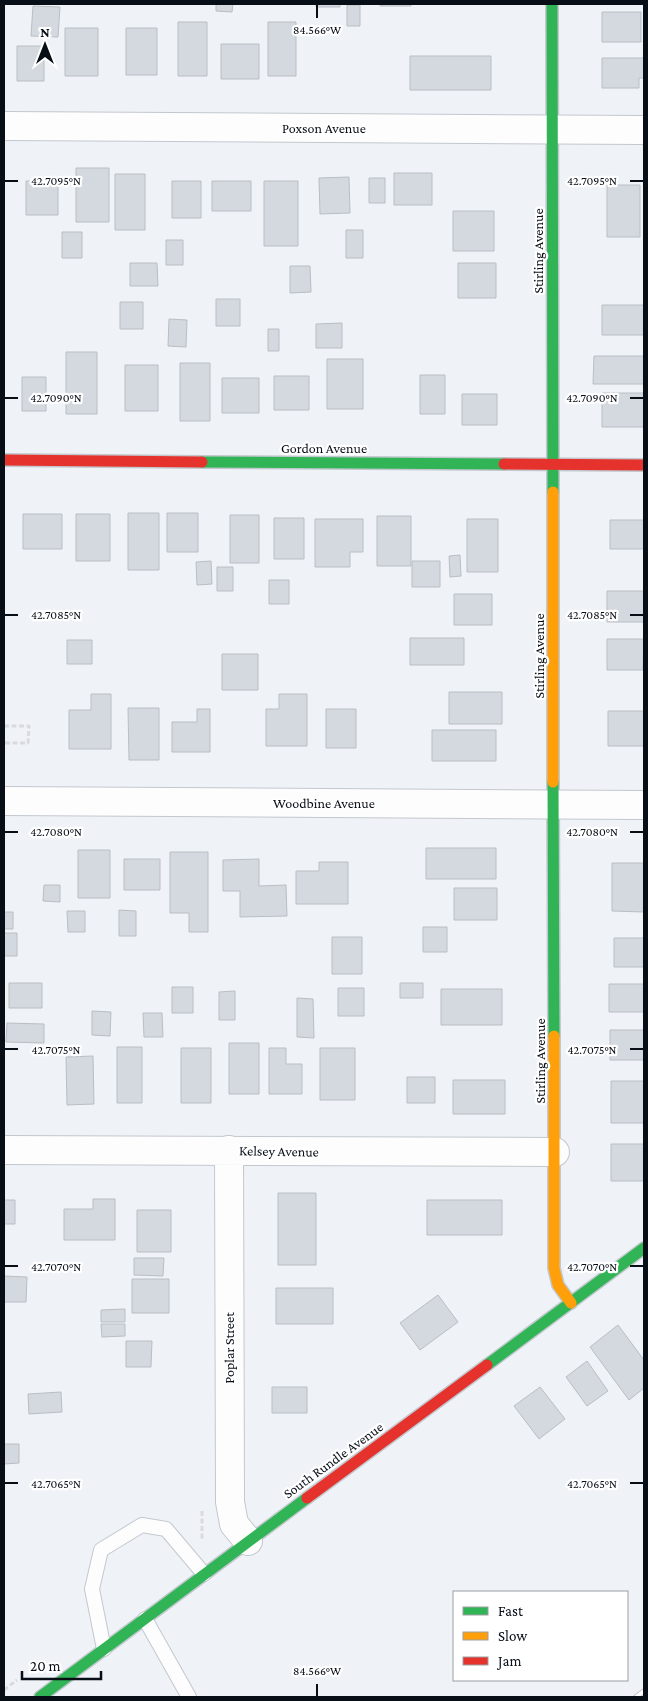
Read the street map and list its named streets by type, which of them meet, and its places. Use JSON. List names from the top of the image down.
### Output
{
  "streets": {
    "street": [
      "Poxson Avenue",
      "Stirling Avenue",
      "Gordon Avenue",
      "Woodbine Avenue",
      "Kelsey Avenue",
      "Poplar Street",
      "South Rundle Avenue"
    ]
  },
  "crossings": [
    ["Poxson Avenue", "Stirling Avenue"],
    ["Stirling Avenue", "Gordon Avenue"],
    ["Stirling Avenue", "Woodbine Avenue"],
    ["Stirling Avenue", "Kelsey Avenue"],
    ["Stirling Avenue", "South Rundle Avenue"],
    ["Kelsey Avenue", "Poplar Street"],
    ["Poplar Street", "South Rundle Avenue"]
  ],
  "legend": ["Fast", "Slow", "Jam"],
  "scale_bar": "20 m",
  "north": "top",
  "coordinates": [
    "84.566°W",
    "42.7095°N",
    "42.7090°N",
    "42.7085°N",
    "42.7080°N",
    "42.7075°N",
    "42.7070°N",
    "42.7065°N"
  ]
}
